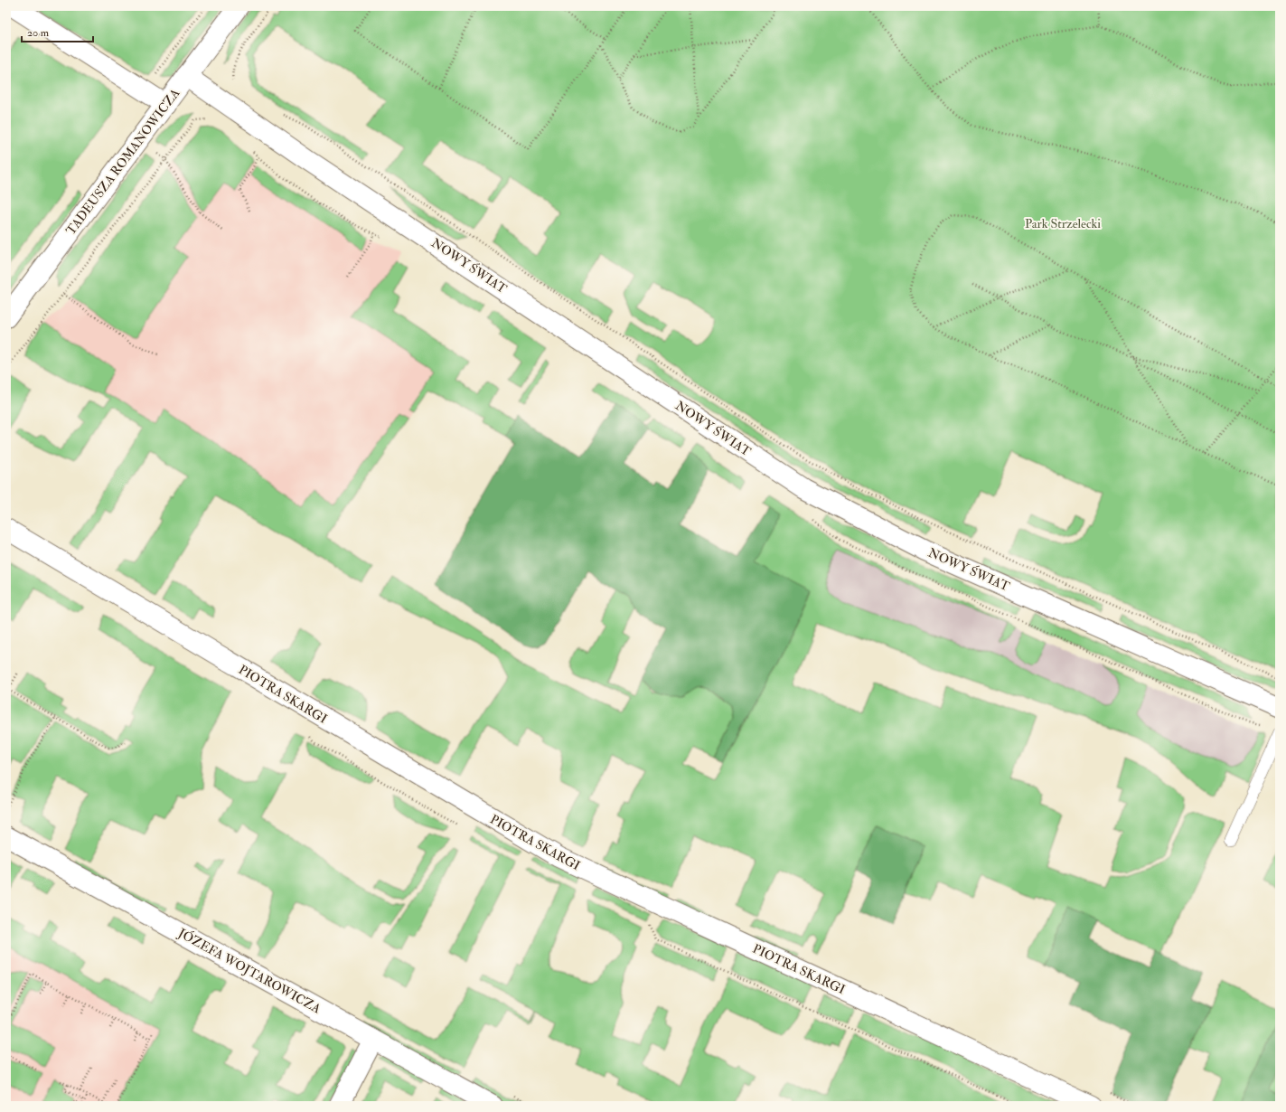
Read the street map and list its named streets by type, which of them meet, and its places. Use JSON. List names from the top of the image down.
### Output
{
  "streets": {
    "street": [
      "TADEUSZA ROMANOWICZA",
      "NOWY ŚWIAT",
      "PIOTRA SKARGI",
      "JÓZEFA WOJTAROWICZA"
    ]
  },
  "crossings": [
    ["TADEUSZA ROMANOWICZA", "NOWY ŚWIAT"]
  ],
  "parks": ["Park Strzelecki"],
  "scale_bar": "20 m"
}
